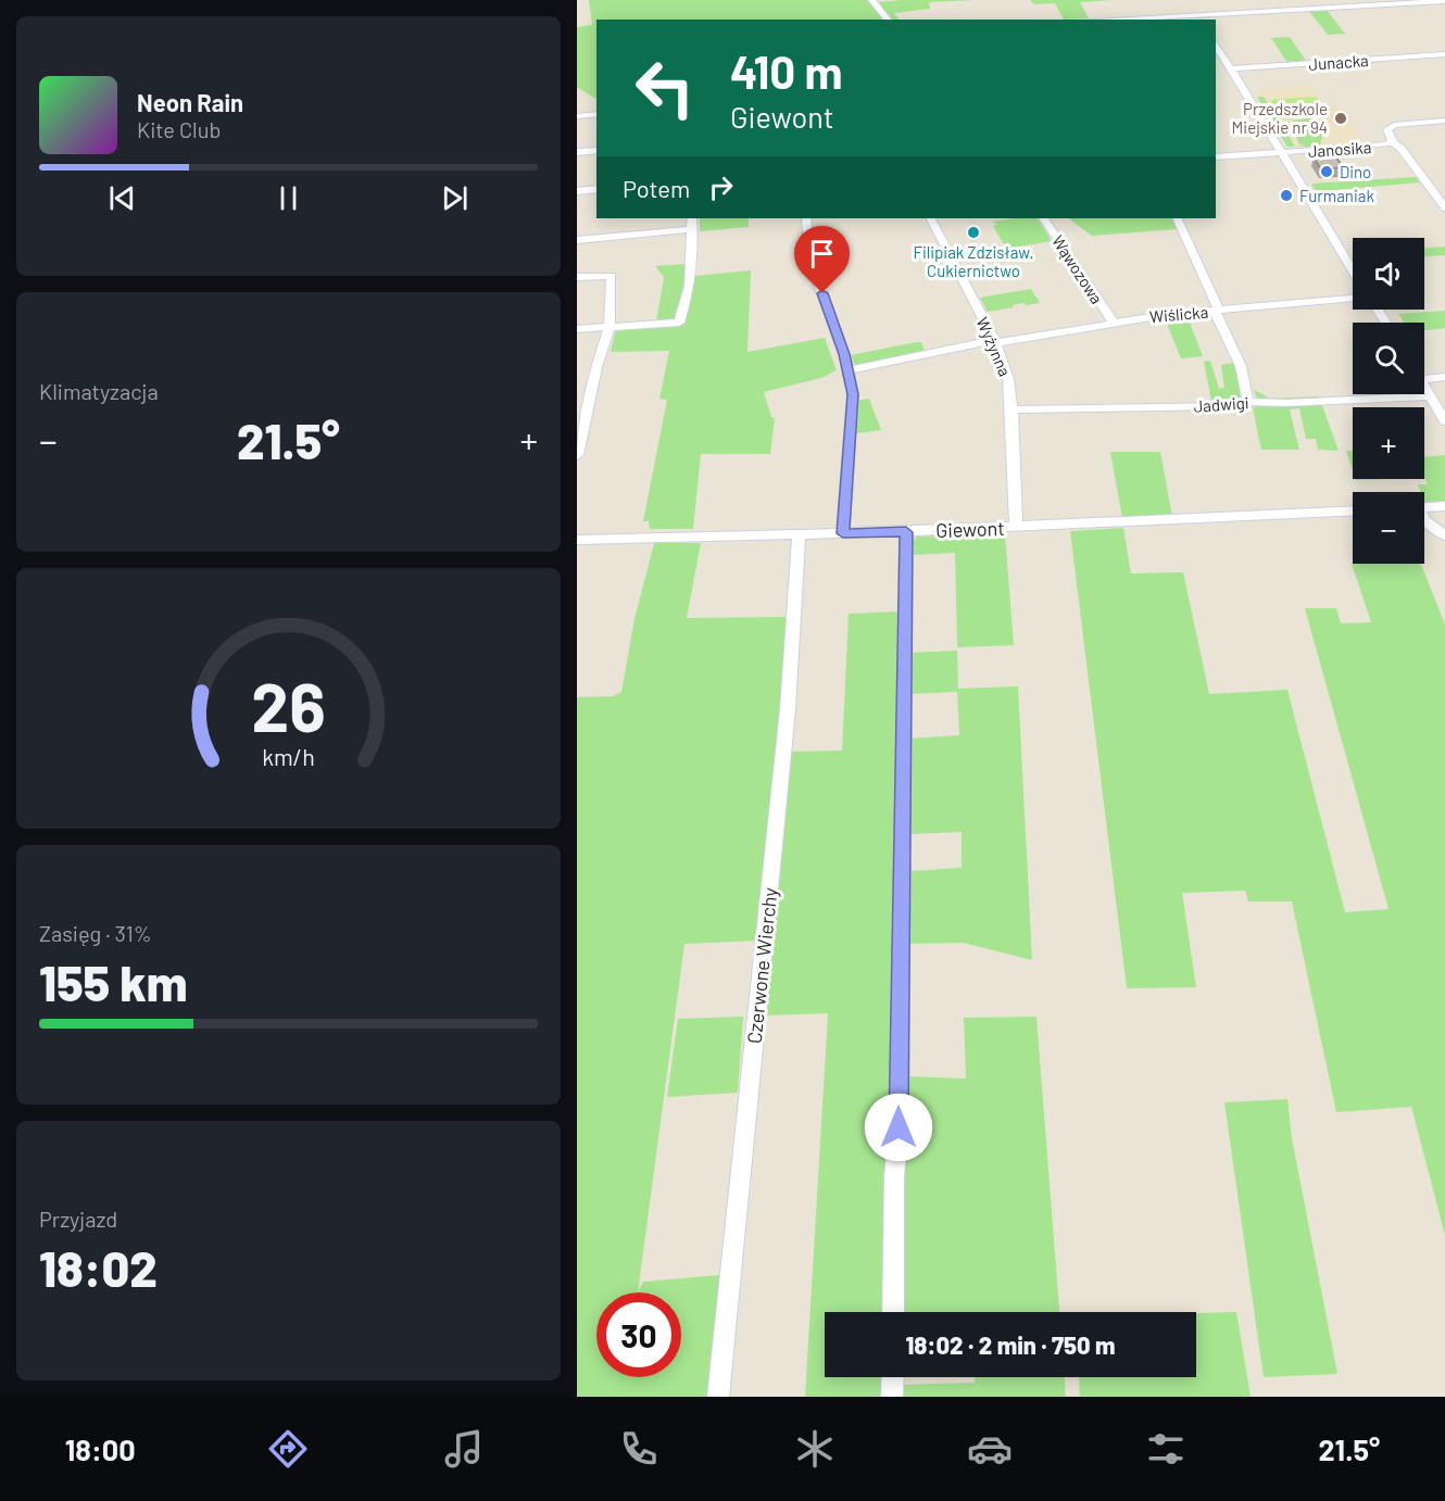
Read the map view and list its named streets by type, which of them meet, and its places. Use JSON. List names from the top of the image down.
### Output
{
  "streets": {
    "street": [
      "Junacka",
      "Janosika",
      "Wąwozowa",
      "Wiślicka",
      "Wyżynna",
      "Jadwigi",
      "Giewont",
      "Czerwone Wierchy"
    ]
  },
  "crossings": [
    ["Wąwozowa", "Wiślicka"],
    ["Wiślicka", "Wyżynna"],
    ["Wyżynna", "Jadwigi"],
    ["Wyżynna", "Giewont"],
    ["Giewont", "Czerwone Wierchy"]
  ],
  "places": [
    "Przedszkole Miejskie nr 94",
    "Dino",
    "Furmaniak",
    "Filipiak Zdzisław. Cukiernictwo"
  ],
  "page": {
    "turn": ["410 m", "Giewont"],
    "song": ["Neon Rain", "Kite Club"],
    "then": "Potem",
    "map_buttons": ["+", "−"],
    "tile": [
      "Klimatyzacja",
      ["Zasięg · 31%", "155 km"],
      ["Przyjazd", "18:02"]
    ],
    "heat": ["−", "21.5°", "+"],
    "limit": "30",
    "trip": "18:02 · 2 min · 750 m",
    "tabs": ["18:00", "21.5°"],
    "gauge": ["26", "km/h"]
  }
}
